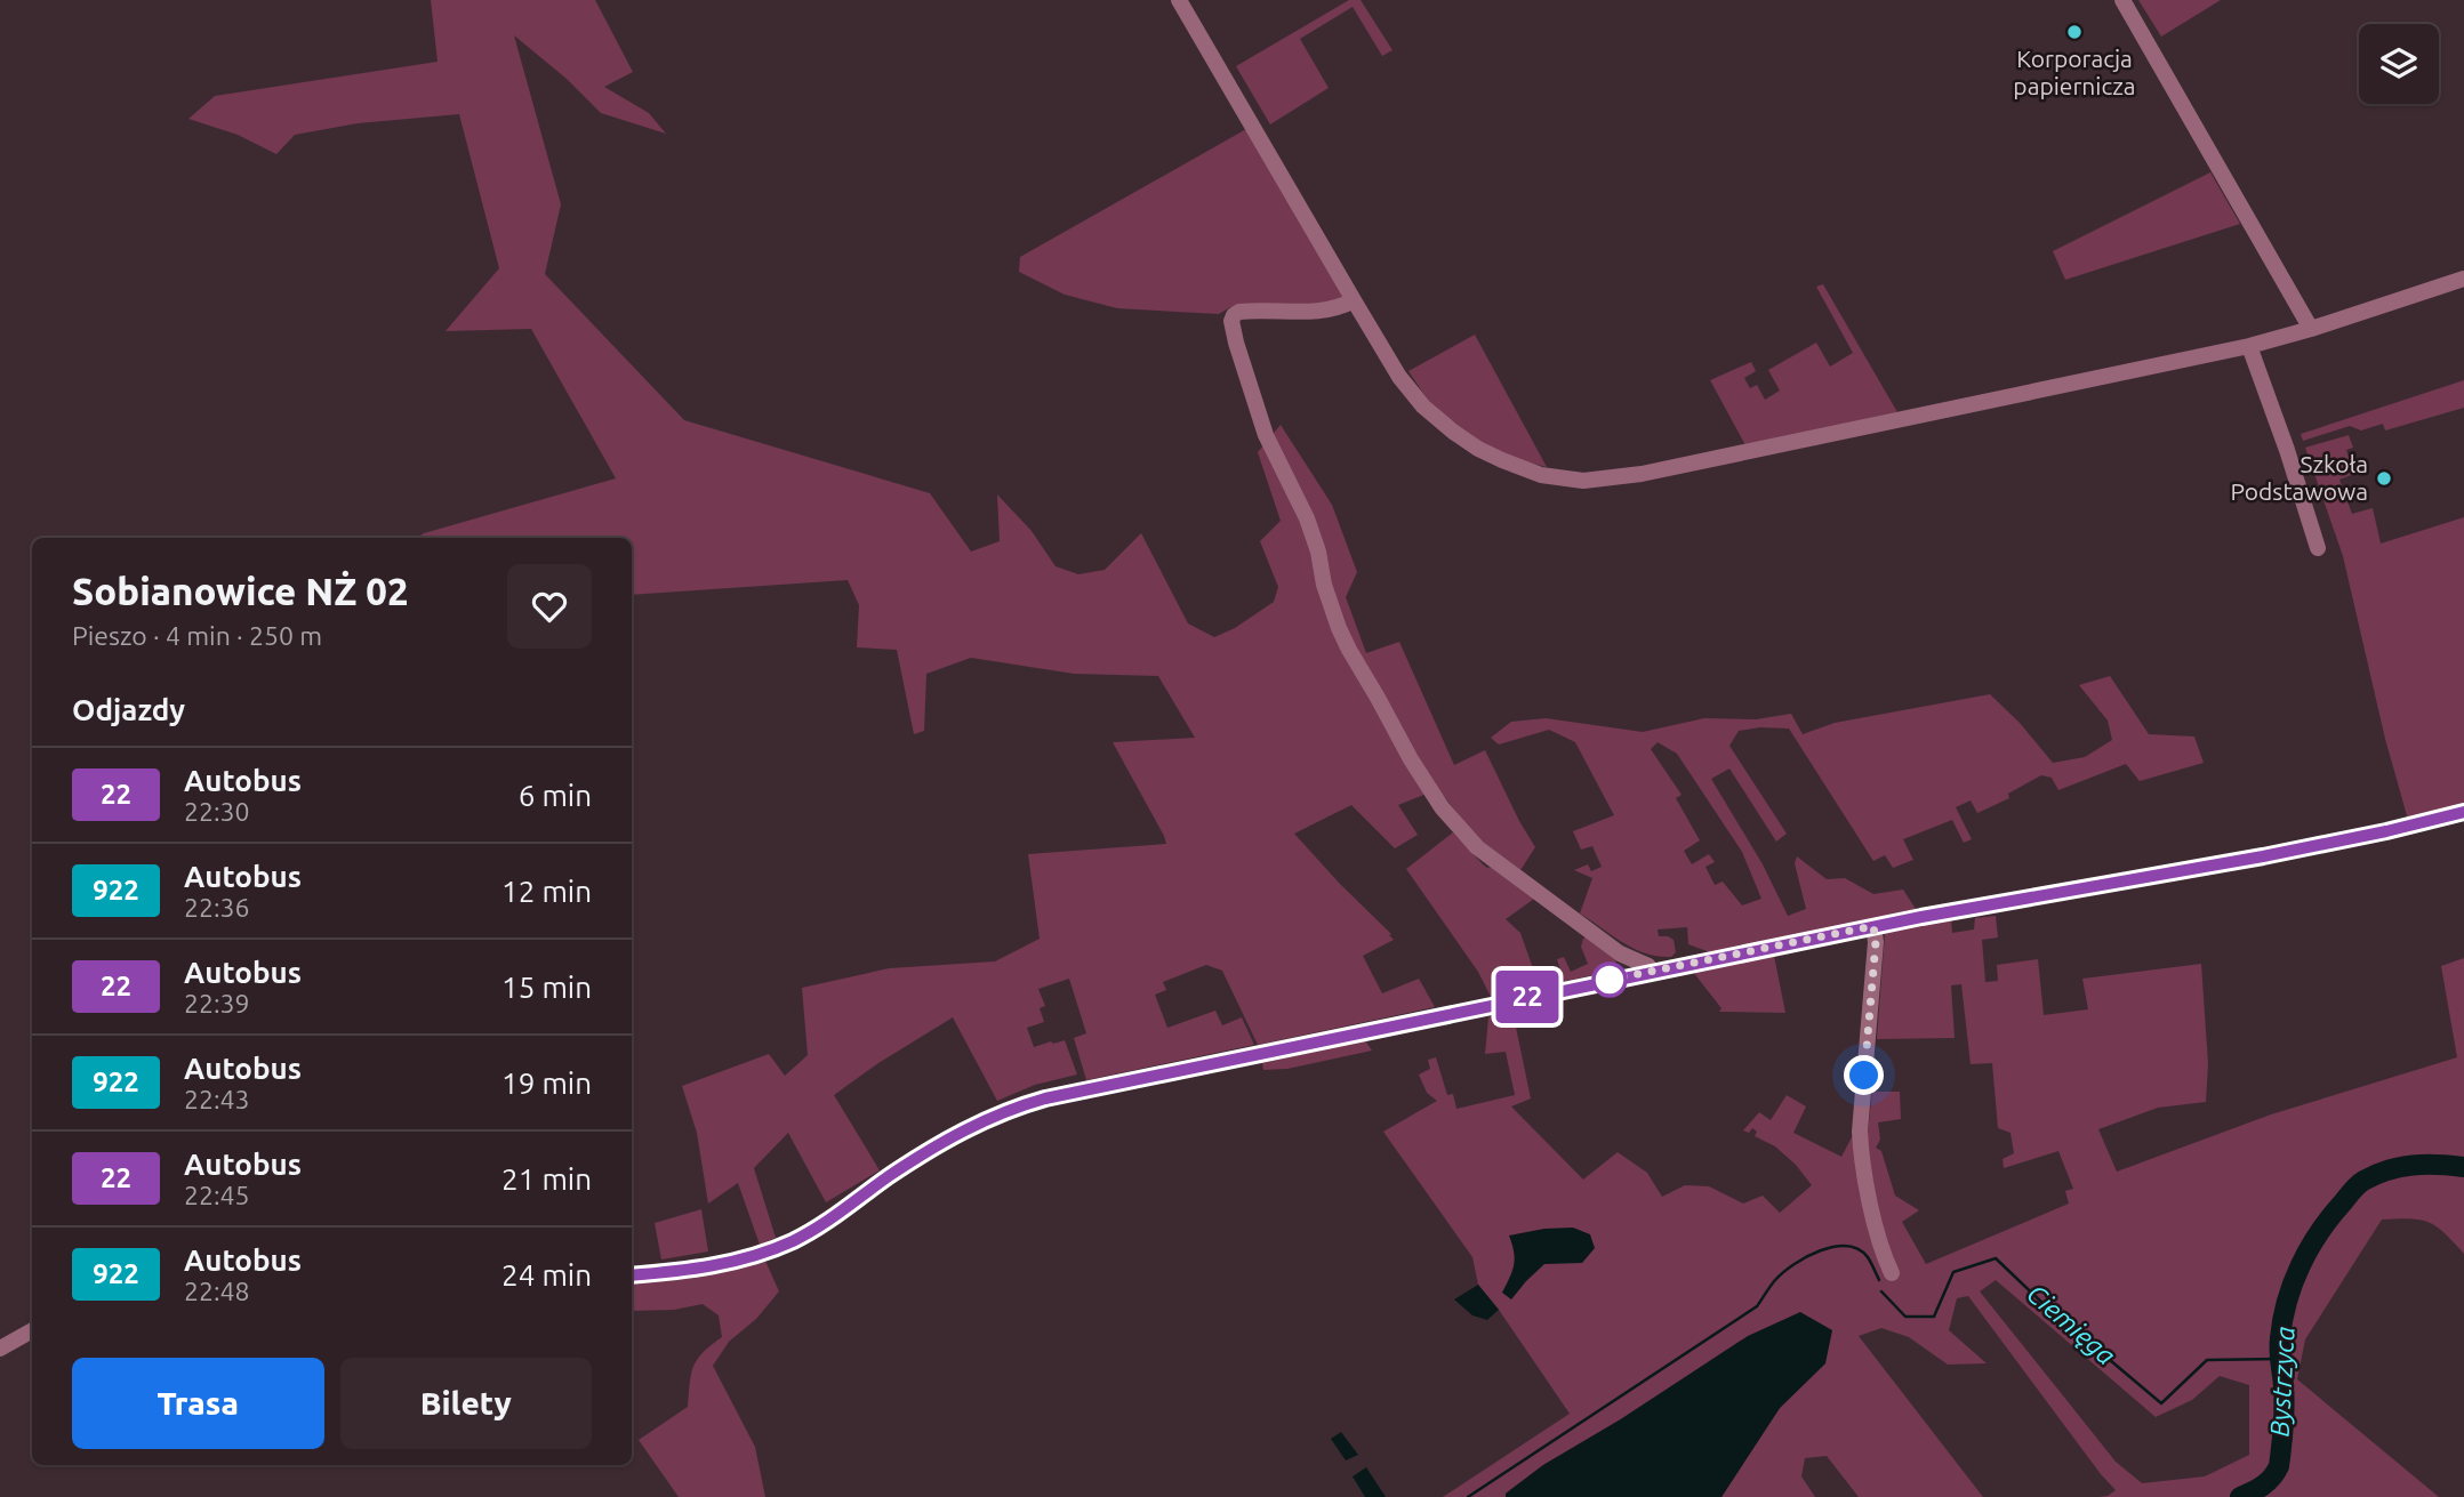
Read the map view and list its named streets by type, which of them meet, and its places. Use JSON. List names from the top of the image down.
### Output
{
  "water": ["Ciemięga", "Bystrzyca"],
  "places": ["Korporacja papiernicza", "Szkoła Podstawowa"],
  "lines": ["bus line 22"],
  "page": {
    "on_map": "22",
    "heading": [
      ["Sobianowice NŻ 02", "Pieszo · 4 min · 250 m"],
      "Odjazdy"
    ],
    "list": [
      {
        "mark": "22",
        "name": "Autobus",
        "note": "22:30",
        "value": "6 min"
      },
      {
        "mark": "922",
        "name": "Autobus",
        "note": "22:36",
        "value": "12 min"
      },
      {
        "mark": "22",
        "name": "Autobus",
        "note": "22:39",
        "value": "15 min"
      },
      {
        "mark": "922",
        "name": "Autobus",
        "note": "22:43",
        "value": "19 min"
      },
      {
        "mark": "22",
        "name": "Autobus",
        "note": "22:45",
        "value": "21 min"
      },
      {
        "mark": "922",
        "name": "Autobus",
        "note": "22:48",
        "value": "24 min"
      }
    ],
    "buttons": ["Trasa", "Bilety"]
  }
}
